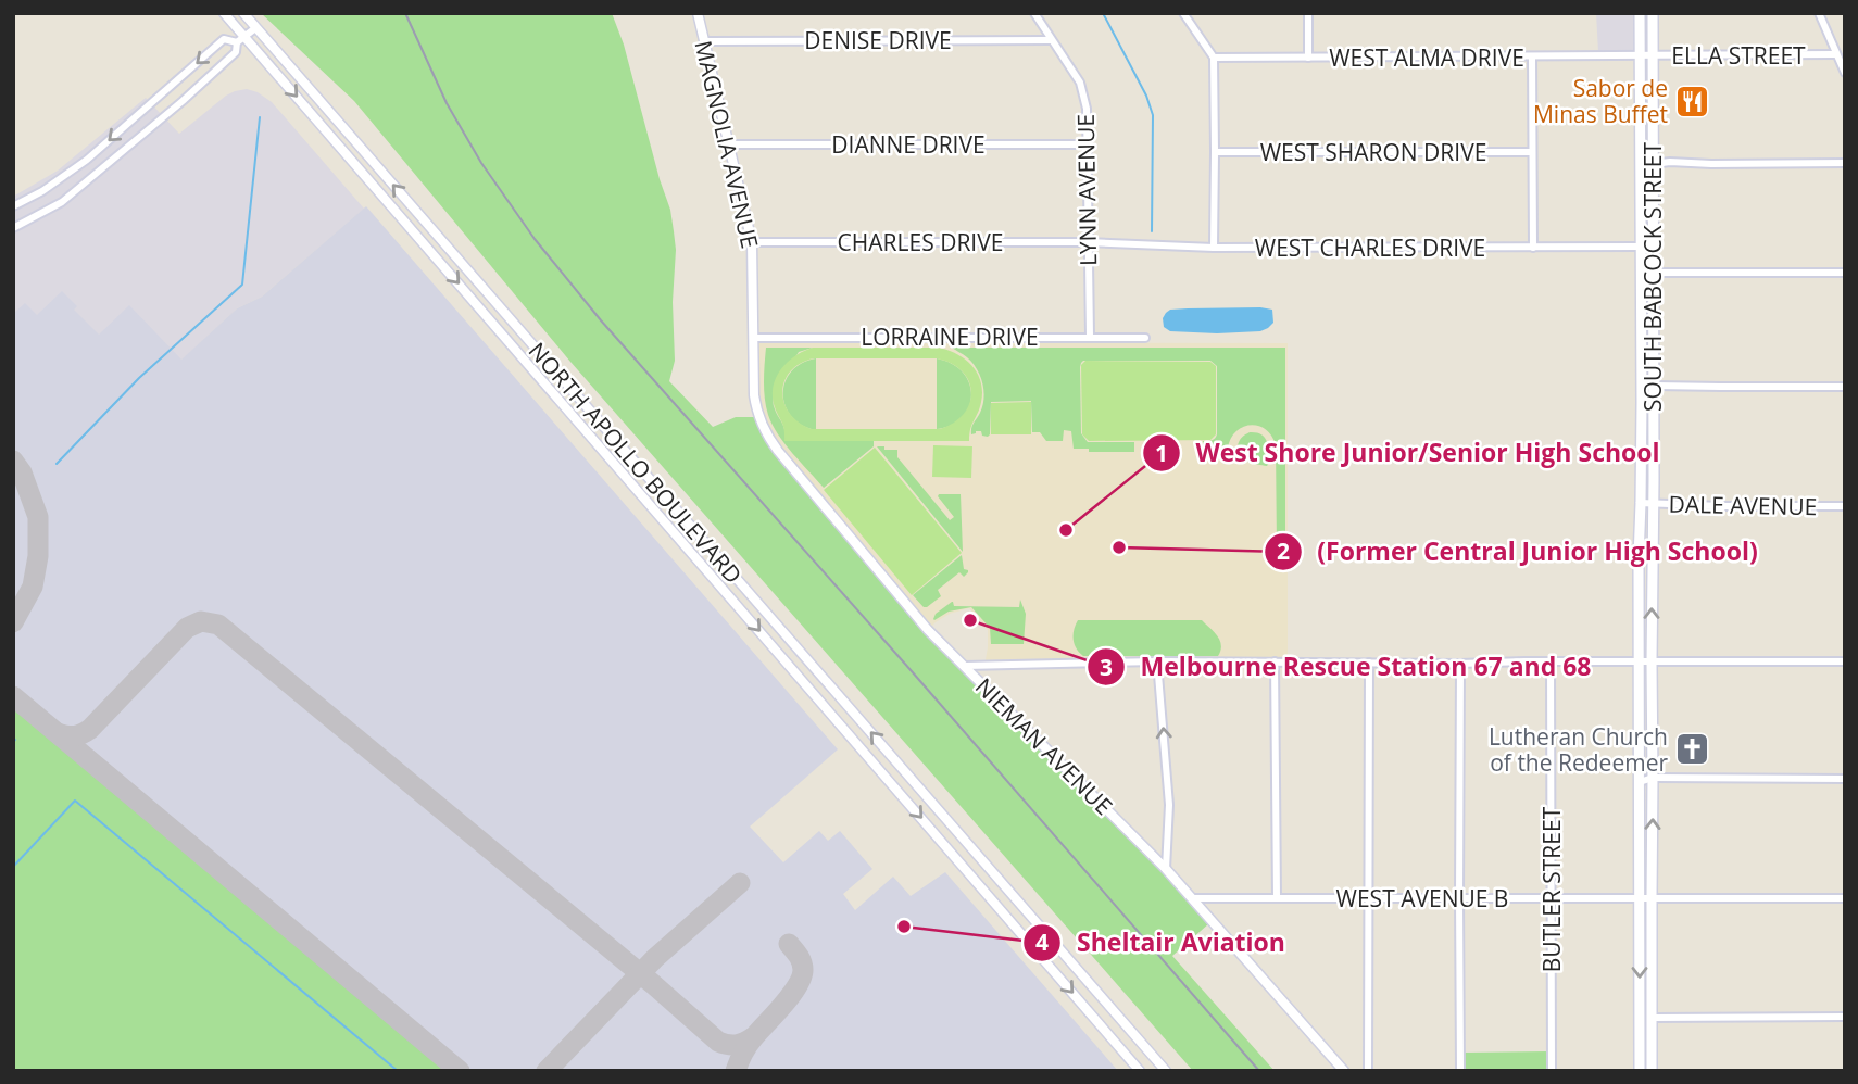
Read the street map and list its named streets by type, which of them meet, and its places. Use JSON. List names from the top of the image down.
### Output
{
  "streets": {
    "main road": ["SOUTH BABCOCK STREET"],
    "street": [
      "DENISE DRIVE",
      "ELLA STREET",
      "WEST ALMA DRIVE",
      "MAGNOLIA AVENUE",
      "DIANNE DRIVE",
      "WEST SHARON DRIVE",
      "LYNN AVENUE",
      "CHARLES DRIVE",
      "WEST CHARLES DRIVE",
      "LORRAINE DRIVE",
      "NORTH APOLLO BOULEVARD",
      "DALE AVENUE",
      "NIEMAN AVENUE",
      "BUTLER STREET",
      "WEST AVENUE B"
    ]
  },
  "crossings": [
    ["DENISE DRIVE", "MAGNOLIA AVENUE"],
    ["DENISE DRIVE", "LYNN AVENUE"],
    ["ELLA STREET", "WEST ALMA DRIVE"],
    ["ELLA STREET", "SOUTH BABCOCK STREET"],
    ["MAGNOLIA AVENUE", "DIANNE DRIVE"],
    ["MAGNOLIA AVENUE", "CHARLES DRIVE"],
    ["MAGNOLIA AVENUE", "LORRAINE DRIVE"],
    ["MAGNOLIA AVENUE", "NIEMAN AVENUE"],
    ["DIANNE DRIVE", "LYNN AVENUE"],
    ["LYNN AVENUE", "CHARLES DRIVE"],
    ["LYNN AVENUE", "WEST CHARLES DRIVE"],
    ["LYNN AVENUE", "LORRAINE DRIVE"],
    ["CHARLES DRIVE", "WEST CHARLES DRIVE"],
    ["WEST CHARLES DRIVE", "SOUTH BABCOCK STREET"],
    ["SOUTH BABCOCK STREET", "DALE AVENUE"],
    ["SOUTH BABCOCK STREET", "WEST AVENUE B"],
    ["NIEMAN AVENUE", "WEST AVENUE B"],
    ["BUTLER STREET", "WEST AVENUE B"]
  ],
  "places": {
    "restaurant": ["Sabor de Minas Buffet"],
    "other": [
      "West Shore Junior/Senior High School",
      "(Former Central Junior High School)",
      "Melbourne Rescue Station 67 and 68",
      "Sheltair Aviation"
    ],
    "church": ["Lutheran Church of the Redeemer"]
  }
}
